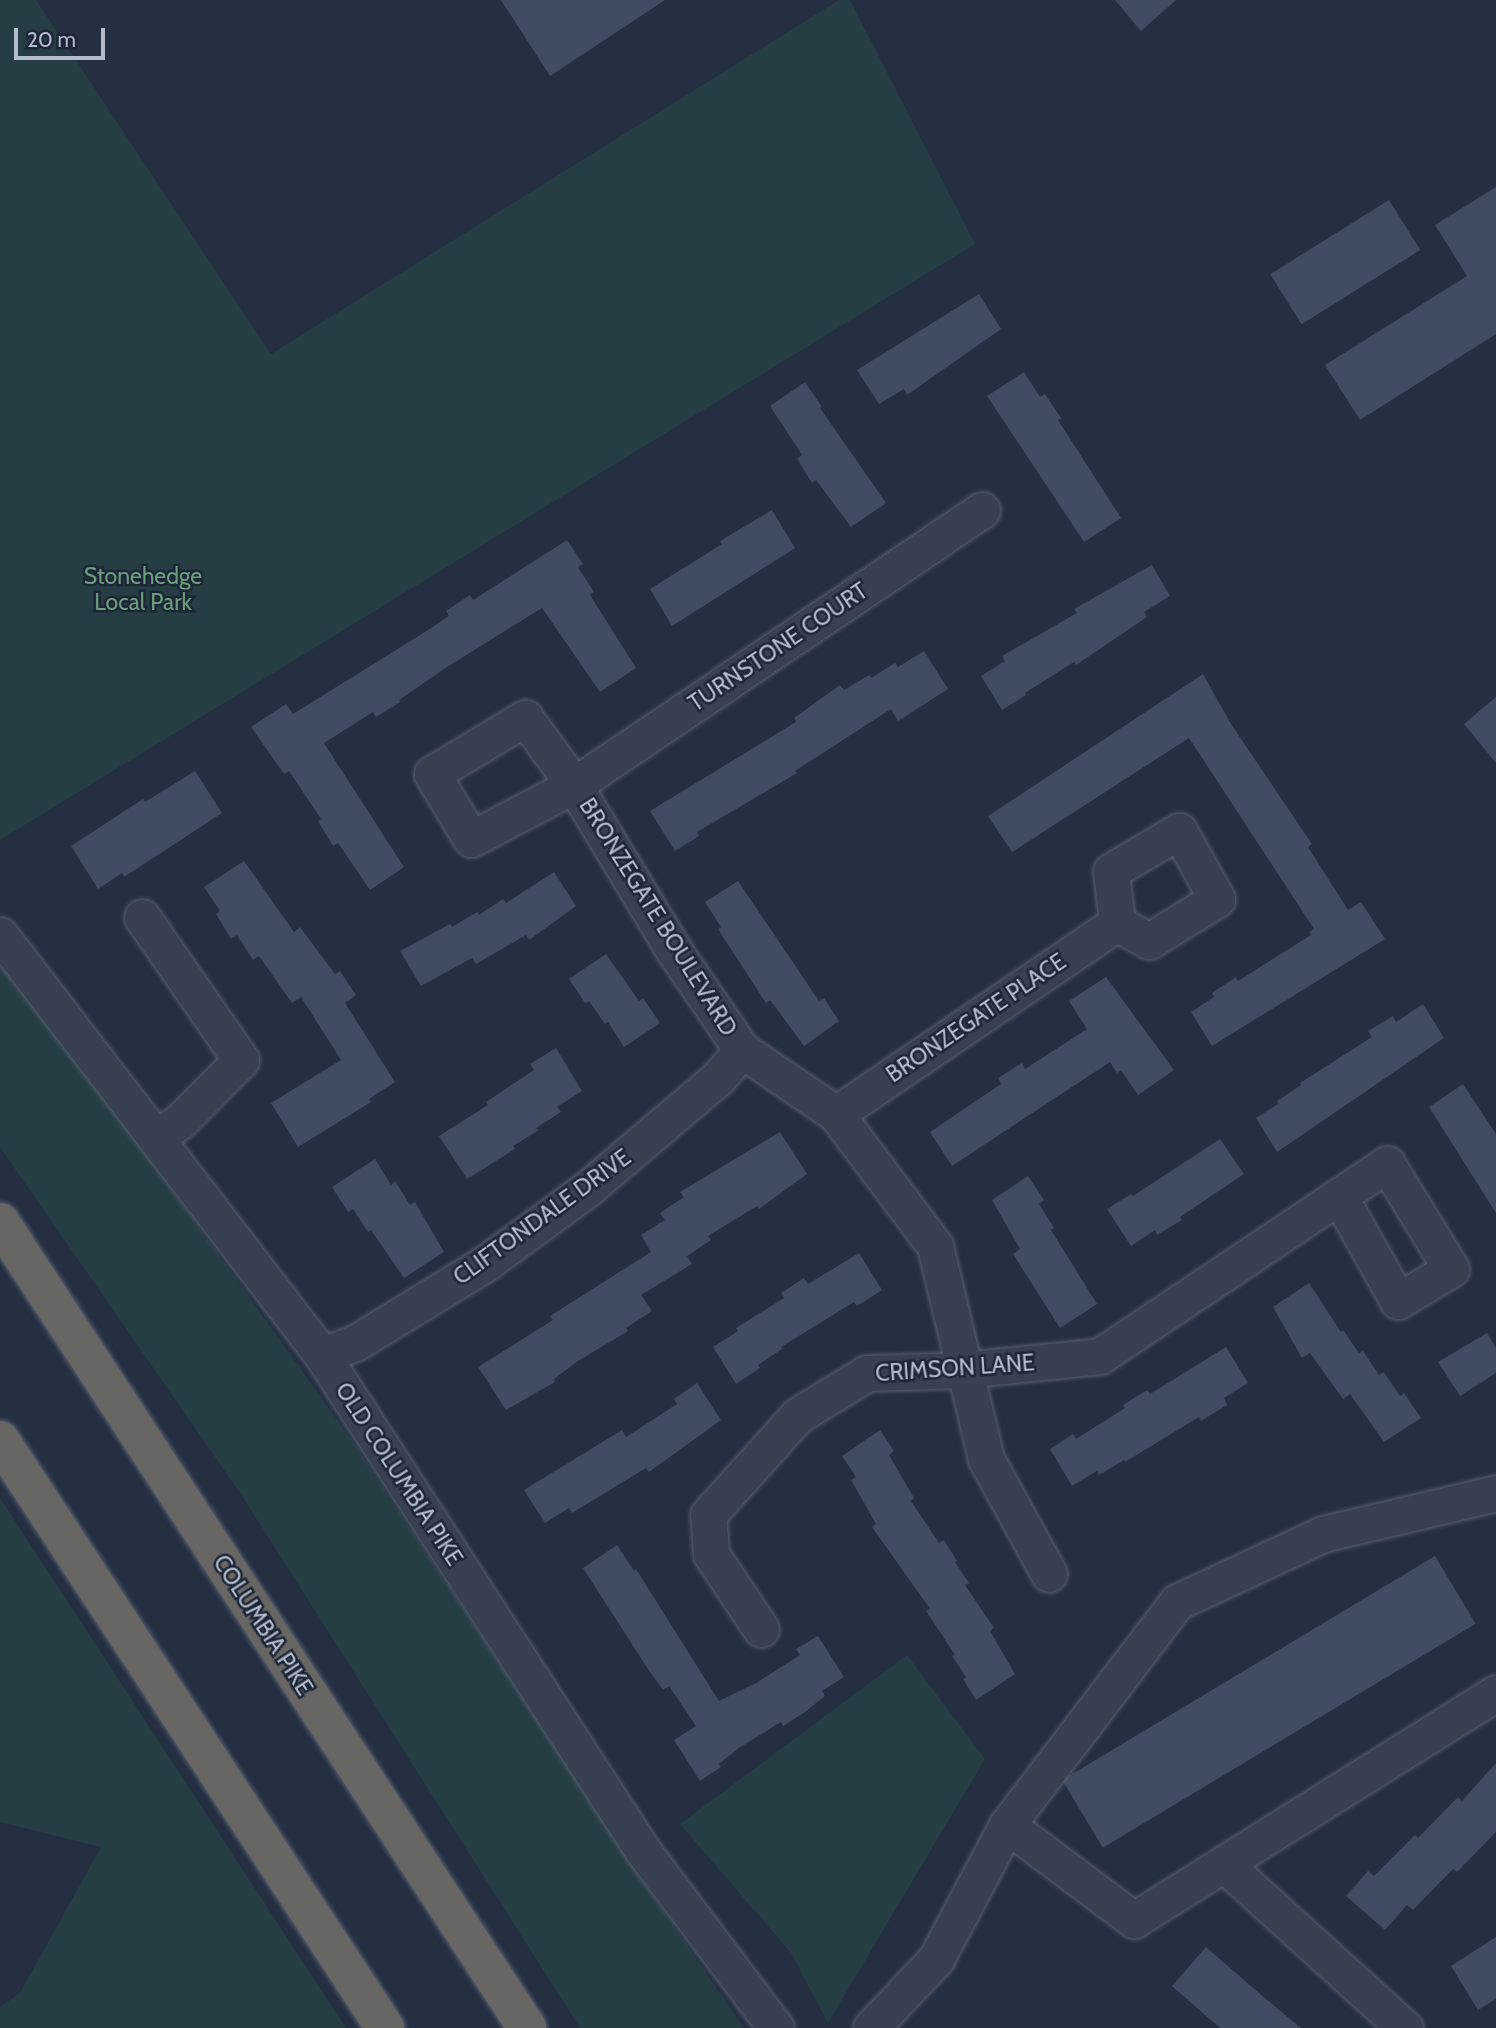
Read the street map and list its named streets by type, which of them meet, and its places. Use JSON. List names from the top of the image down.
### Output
{
  "streets": {
    "highway": ["COLUMBIA PIKE"],
    "street": [
      "TURNSTONE COURT",
      "BRONZEGATE BOULEVARD",
      "BRONZEGATE PLACE",
      "CLIFTONDALE DRIVE",
      "CRIMSON LANE",
      "OLD COLUMBIA PIKE"
    ]
  },
  "crossings": [
    ["TURNSTONE COURT", "BRONZEGATE BOULEVARD"],
    ["BRONZEGATE BOULEVARD", "BRONZEGATE PLACE"],
    ["BRONZEGATE BOULEVARD", "CLIFTONDALE DRIVE"],
    ["BRONZEGATE BOULEVARD", "CRIMSON LANE"],
    ["CLIFTONDALE DRIVE", "OLD COLUMBIA PIKE"]
  ],
  "parks": ["Stonehedge Local Park"],
  "scale_bar": "20 m"
}
